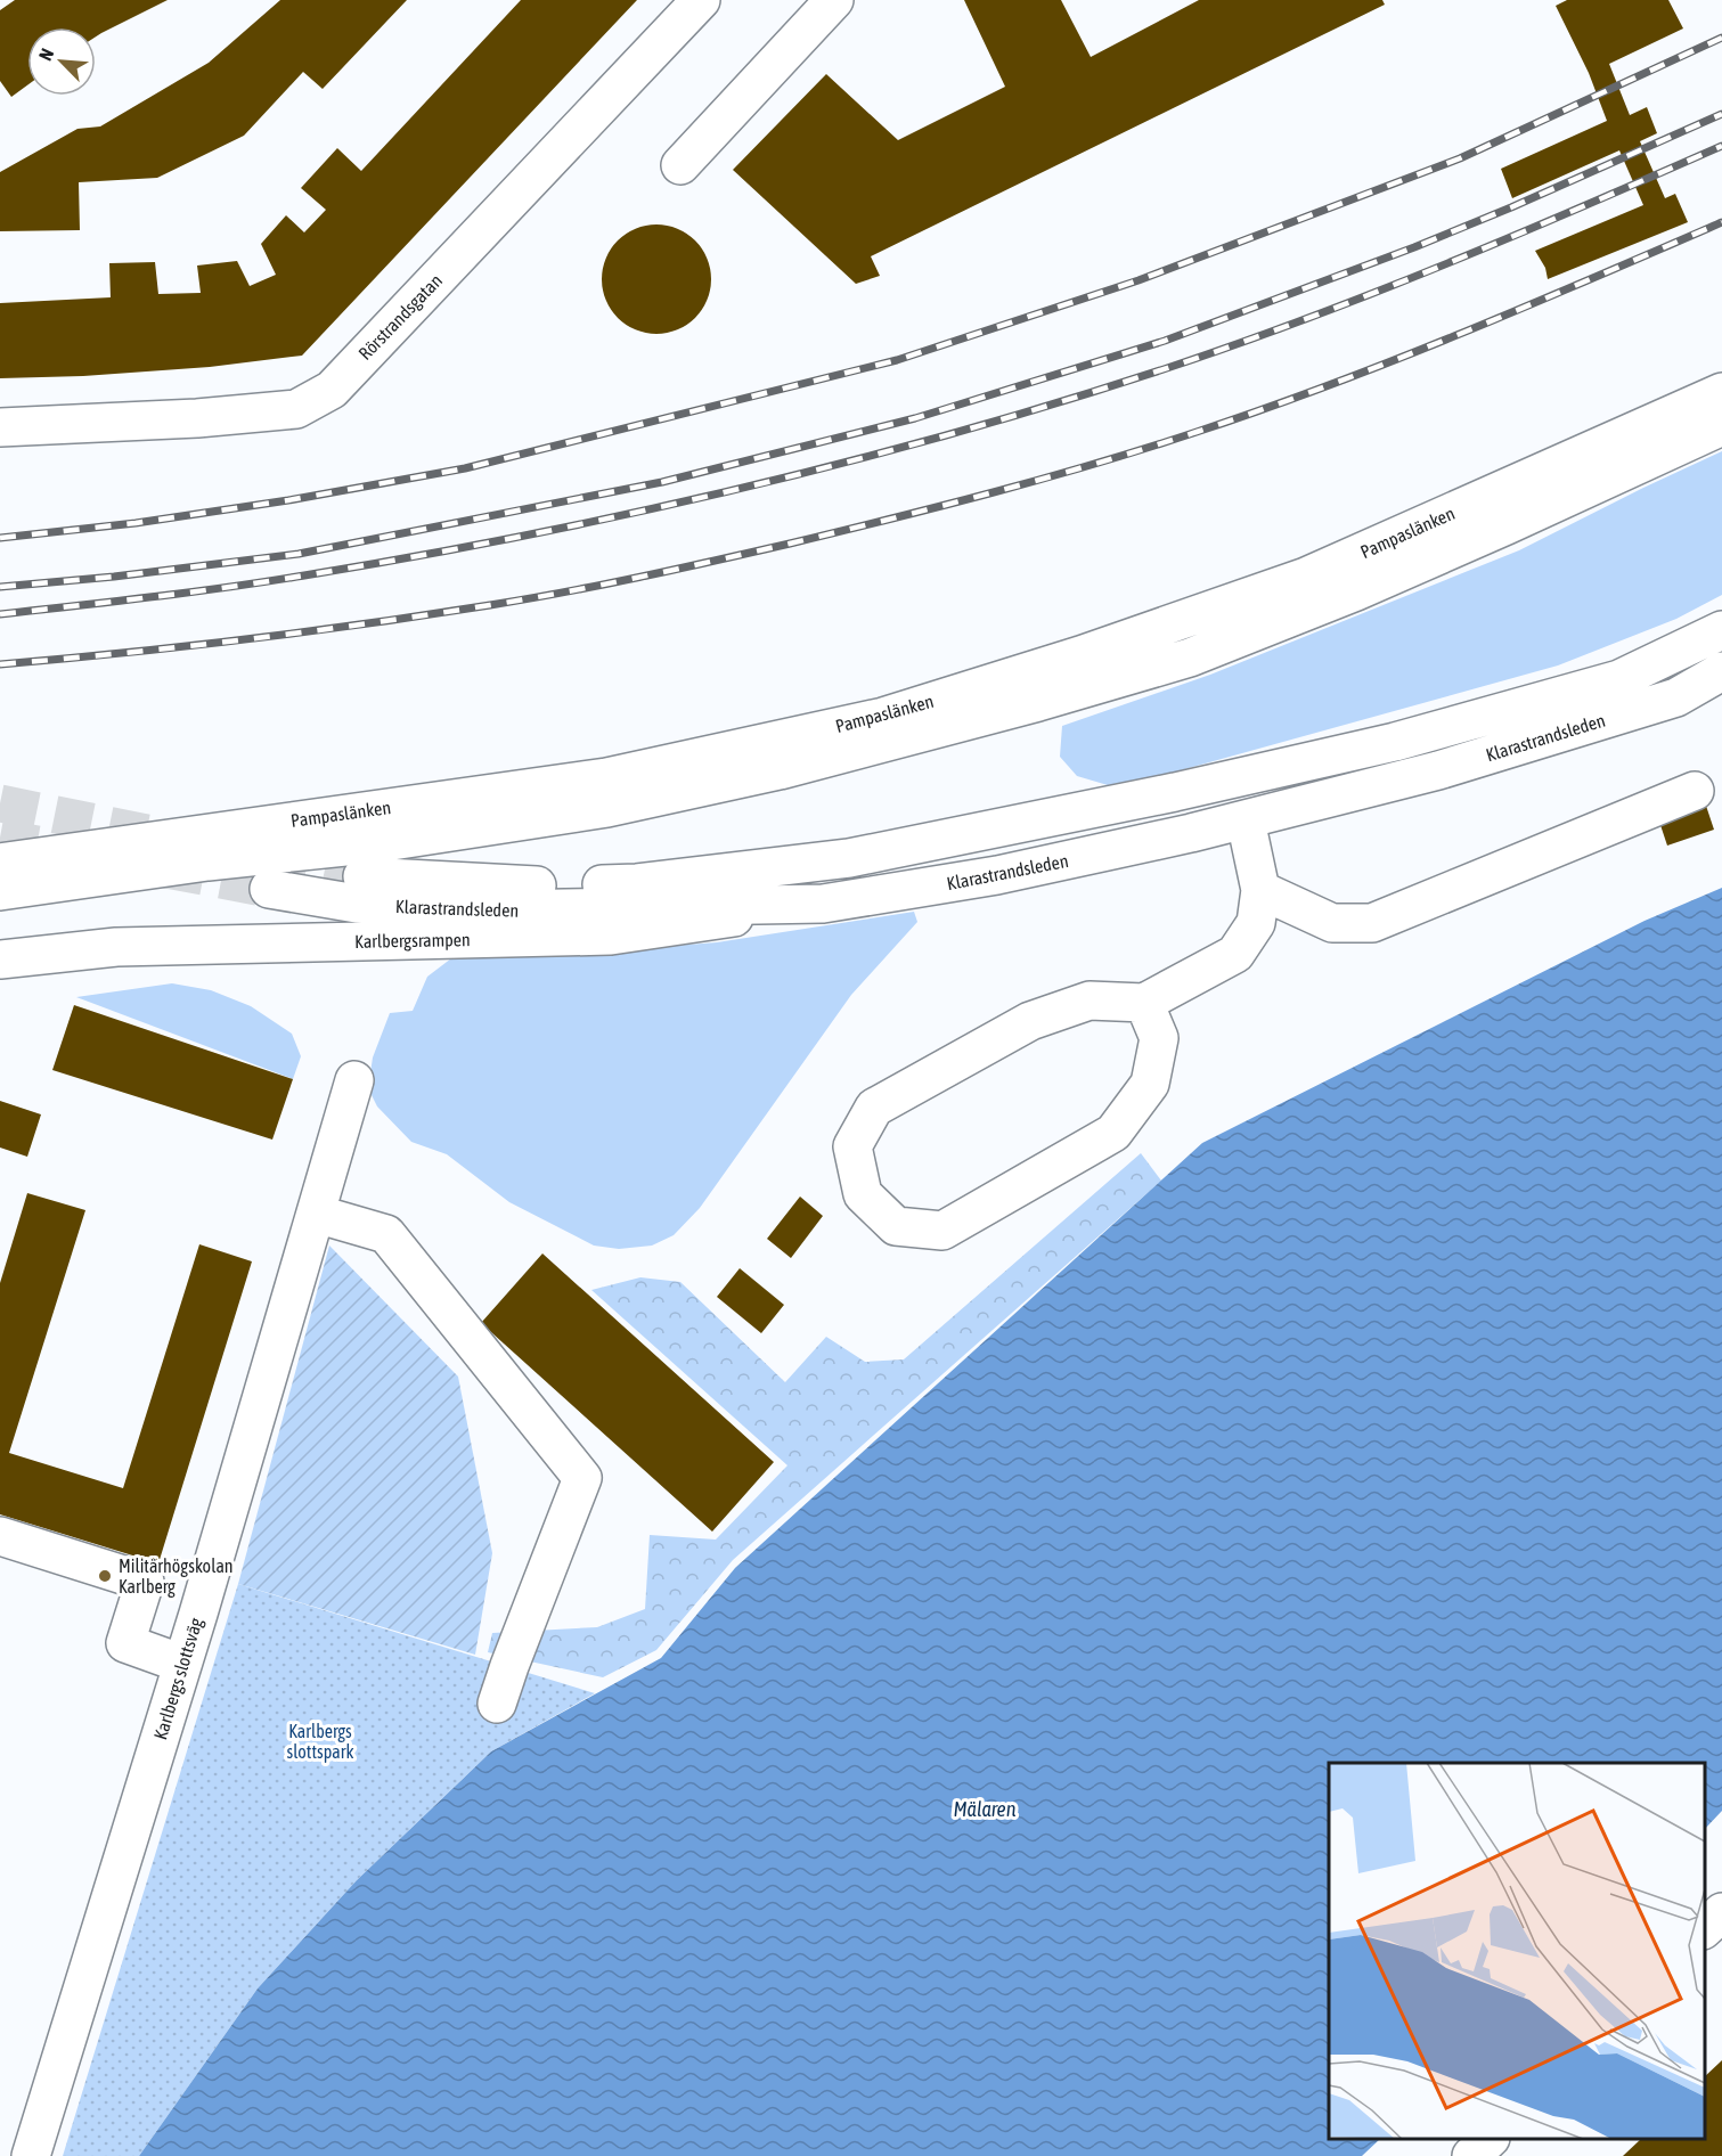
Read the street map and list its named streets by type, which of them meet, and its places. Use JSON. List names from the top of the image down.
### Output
{
  "streets": {
    "main road": [
      "Rörstrandsgatan",
      "Pampaslänken",
      "Klarastrandsleden",
      "Karlbergsrampen",
      "Karlbergs slottsväg"
    ]
  },
  "crossings": [
    ["Klarastrandsleden", "Karlbergsrampen"]
  ],
  "water": ["Mälaren"],
  "parks": ["Karlbergs slottspark"],
  "places": ["Militärhögskolan Karlberg"],
  "north": "top left"
}
